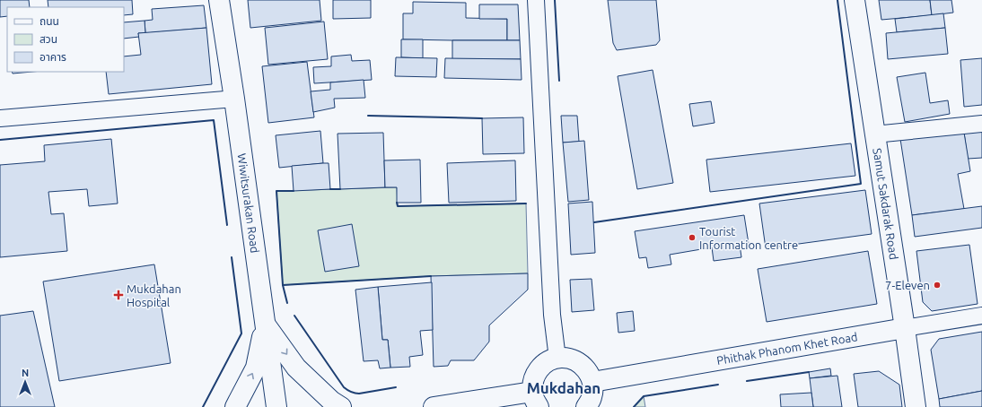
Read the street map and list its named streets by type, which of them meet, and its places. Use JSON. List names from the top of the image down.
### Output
{
  "streets": {
    "main road": ["Wiwitsurakan Road", "Samut Sakdarak Road", "Phithak Phanom Khet Road"]
  },
  "crossings": [
    ["Samut Sakdarak Road", "Phithak Phanom Khet Road"]
  ],
  "districts": ["Mukdahan"],
  "places": {
    "other": ["Tourist Information centre", "7-Eleven"],
    "health": ["Mukdahan Hospital"]
  },
  "legend": ["ถนน", "สวน", "อาคาร"],
  "north": "top"
}
